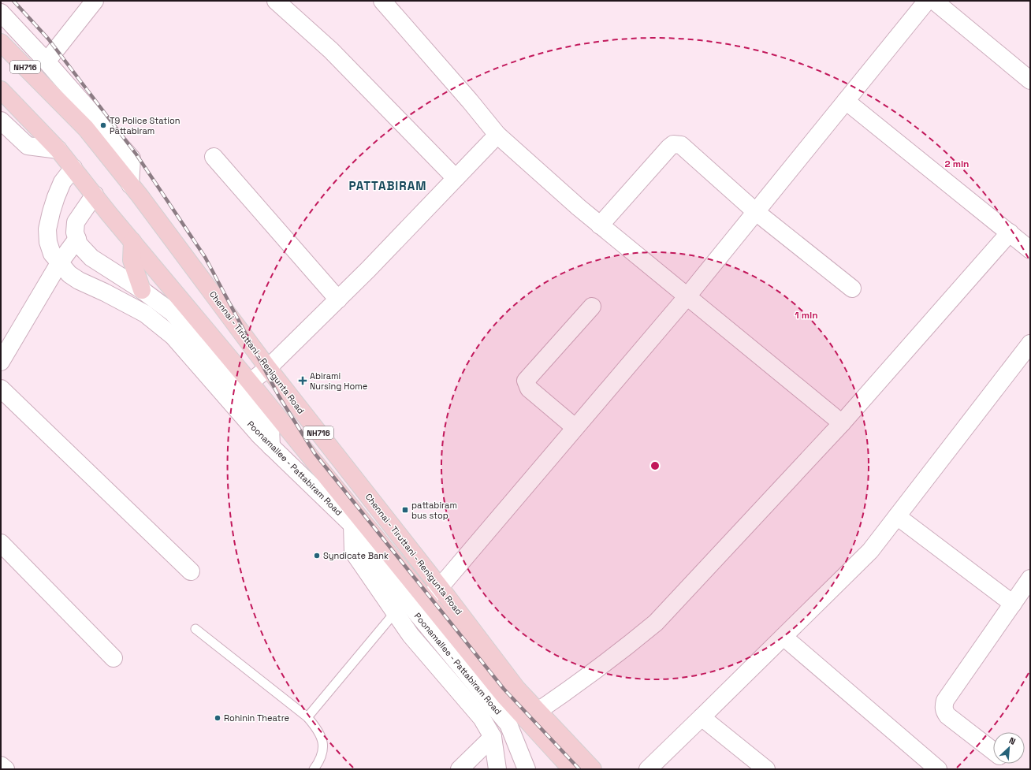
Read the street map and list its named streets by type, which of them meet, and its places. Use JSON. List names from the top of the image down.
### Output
{
  "streets": {
    "highway": ["NH716", "Chennai - Tiruttani - Renigunta Road"],
    "street": ["Poonamallee - Pattabiram Road"]
  },
  "crossings": [
    ["NH716", "Chennai - Tiruttani - Renigunta Road"],
    ["Chennai - Tiruttani - Renigunta Road", "Poonamallee - Pattabiram Road"]
  ],
  "districts": ["PATTABIRAM"],
  "places": {
    "other": ["T9 Police Station Pattabiram", "Syndicate Bank", "Rohinin Theatre"],
    "health": ["Abirami Nursing Home"],
    "transit": ["pattabiram bus stop"]
  },
  "north": "top right",
  "rings": ["2 min", "1 min"]
}
